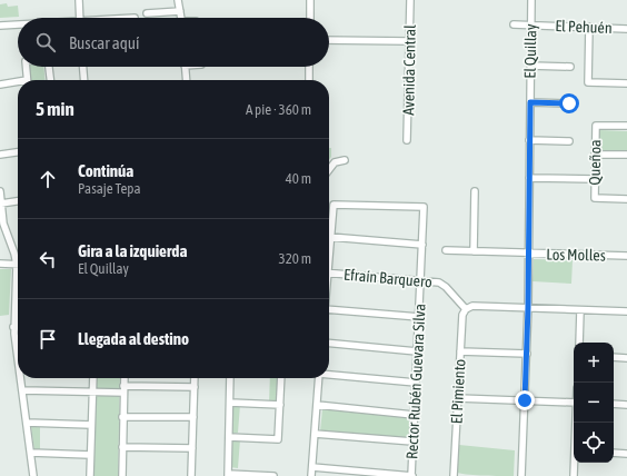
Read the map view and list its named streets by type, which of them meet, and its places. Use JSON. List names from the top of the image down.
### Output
{
  "streets": {
    "street": [
      "El Pehuén",
      "El Quillay",
      "Avenida Central",
      "Queñoa",
      "Los Molles",
      "Efraín Barquero",
      "Rector Rubén Guevara Silva",
      "El Pimiento"
    ]
  },
  "crossings": [
    ["El Pehuén", "El Quillay"],
    ["El Quillay", "Los Molles"],
    ["Efraín Barquero", "Rector Rubén Guevara Silva"],
    ["Efraín Barquero", "El Pimiento"]
  ],
  "page": {
    "search": "Buscar aquí",
    "heading": ["5 min", "A pie · 360 m"],
    "list": [
      ["Continúa", "Pasaje Tepa", "40 m"],
      ["Gira a la izquierda", "El Quillay", "320 m"],
      "Llegada al destino"
    ],
    "map_buttons": ["+", "−"]
  }
}
